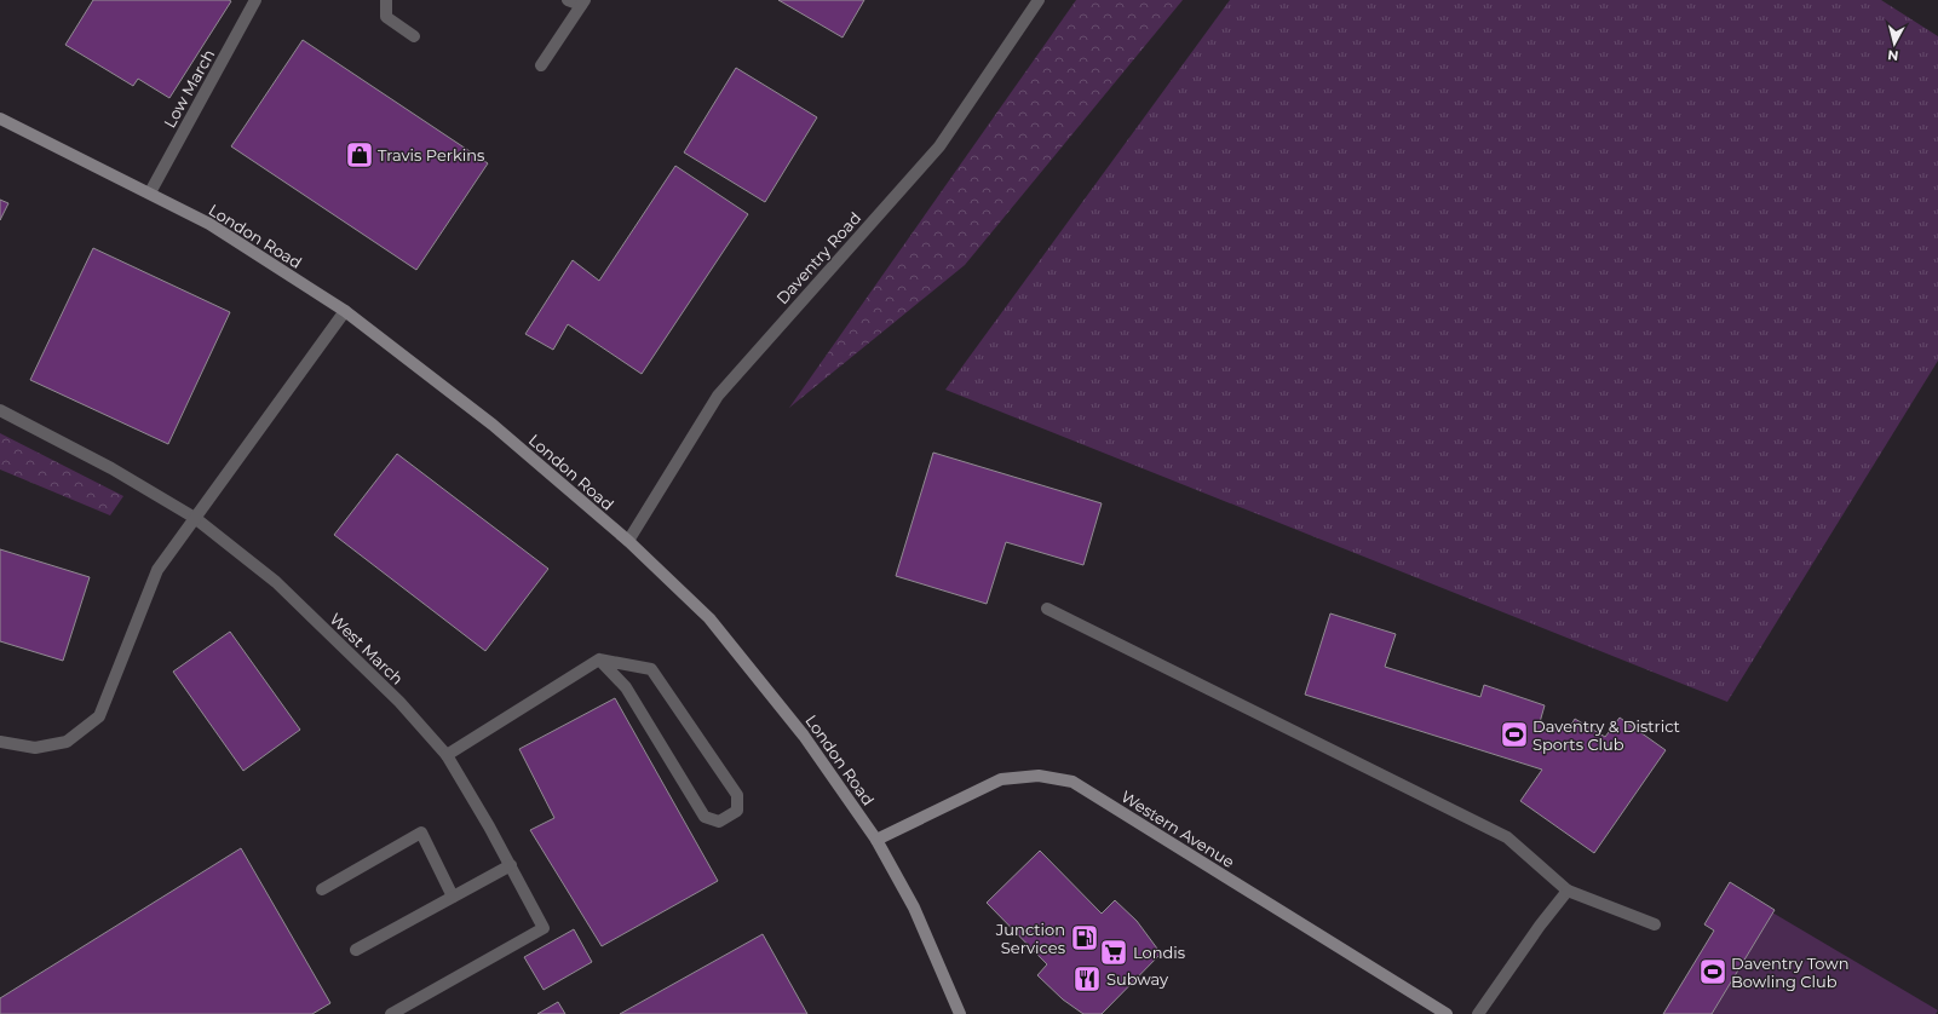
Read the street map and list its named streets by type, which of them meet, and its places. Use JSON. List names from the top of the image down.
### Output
{
  "streets": {
    "main road": ["London Road", "Western Avenue"],
    "street": ["Low March", "Daventry Road", "West March"]
  },
  "crossings": [
    ["Low March", "London Road"],
    ["London Road", "Daventry Road"],
    ["London Road", "Western Avenue"]
  ],
  "places": {
    "shop": ["Travis Perkins"],
    "sports": ["Daventry & District Sports Club", "Daventry Town Bowling Club"],
    "fuel station": ["Junction Services"],
    "supermarket": ["Londis"],
    "restaurant": ["Subway"]
  },
  "north": "bottom"
}
